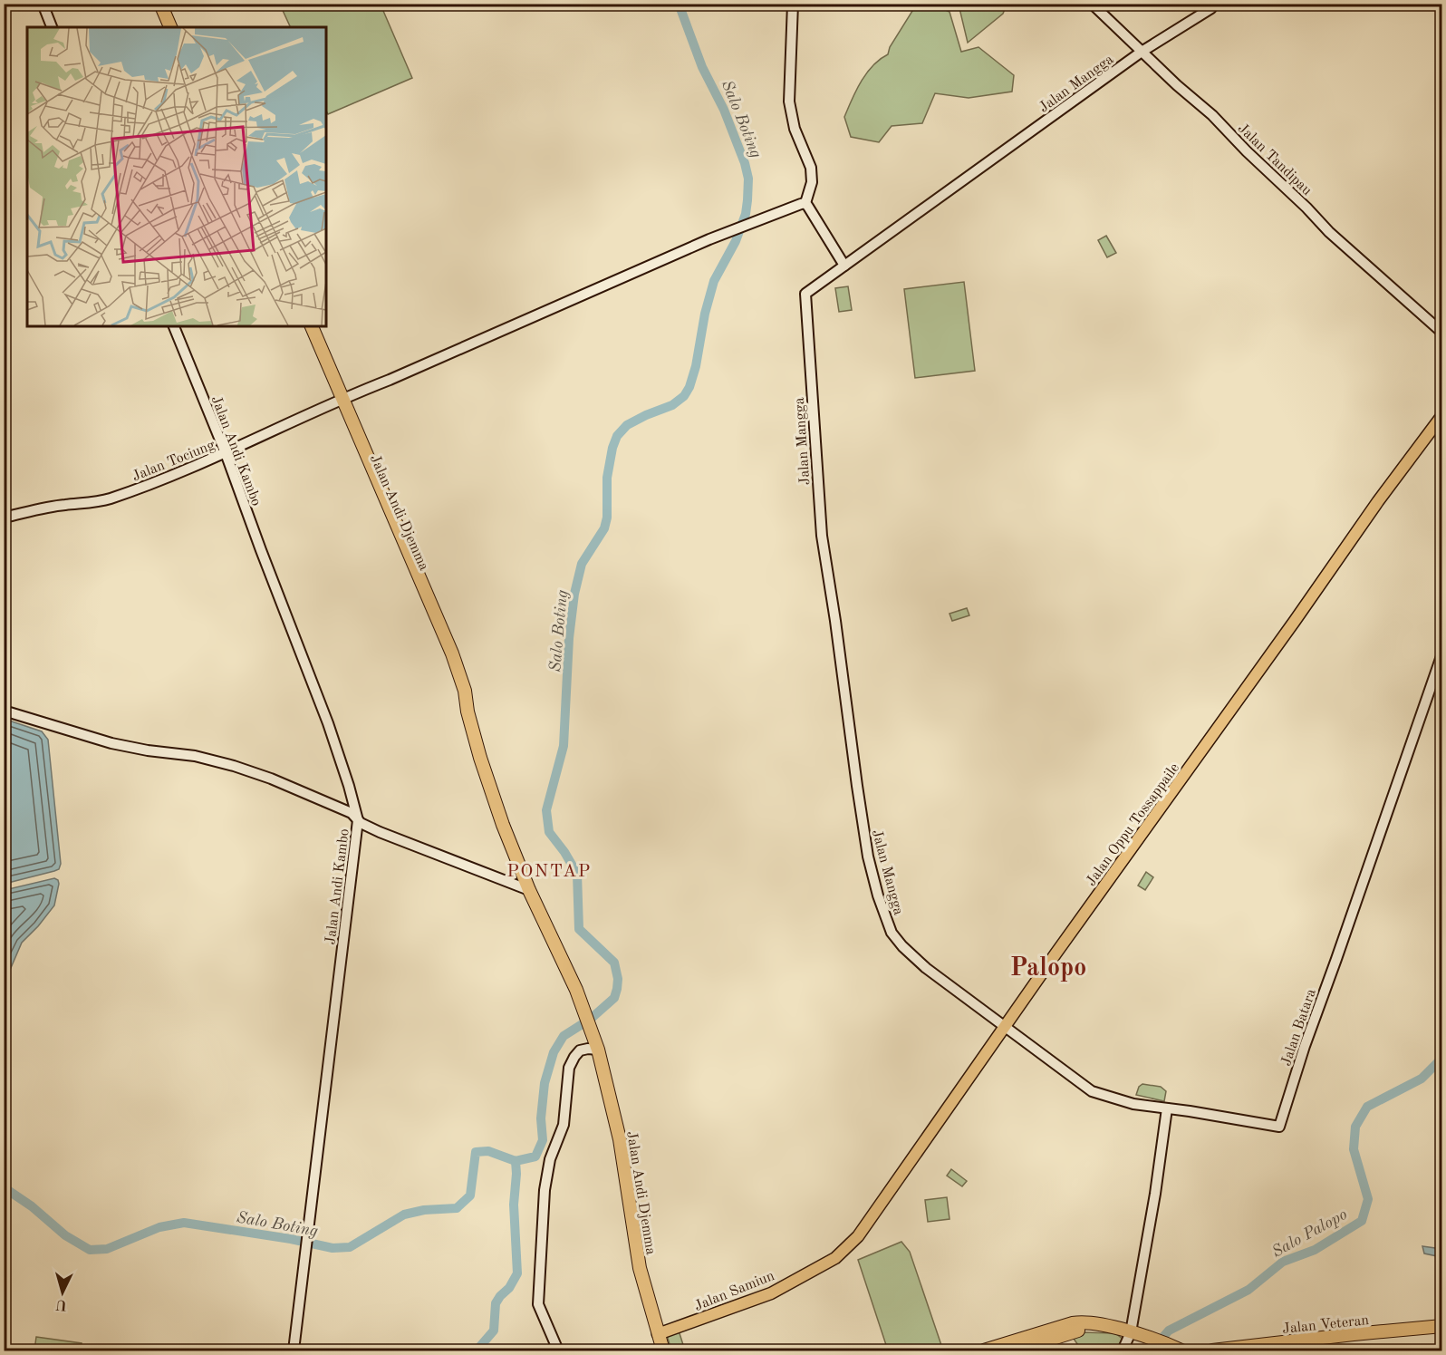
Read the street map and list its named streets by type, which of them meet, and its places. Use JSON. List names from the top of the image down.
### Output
{
  "streets": {
    "highway": ["Jalan Andi Djemma", "Jalan Veteran"],
    "main road": ["Jalan Oppu Tossappaile", "Jalan Samiun"],
    "street": [
      "Jalan Mangga",
      "Jalan Tandipau",
      "Jalan Andi Kambo",
      "Jalan Tociung",
      "Jalan Batara"
    ]
  },
  "crossings": [
    ["Jalan Mangga", "Jalan Tandipau"],
    ["Jalan Mangga", "Jalan Oppu Tossappaile"],
    ["Jalan Mangga", "Jalan Batara"],
    ["Jalan Andi Kambo", "Jalan Tociung"],
    ["Jalan Tociung", "Jalan Andi Djemma"],
    ["Jalan Andi Djemma", "Jalan Samiun"],
    ["Jalan Oppu Tossappaile", "Jalan Batara"],
    ["Jalan Oppu Tossappaile", "Jalan Samiun"]
  ],
  "districts": ["PONTAP", "Palopo"],
  "water": ["Salo Boting", "Salo Palopo"],
  "north": "bottom"
}
